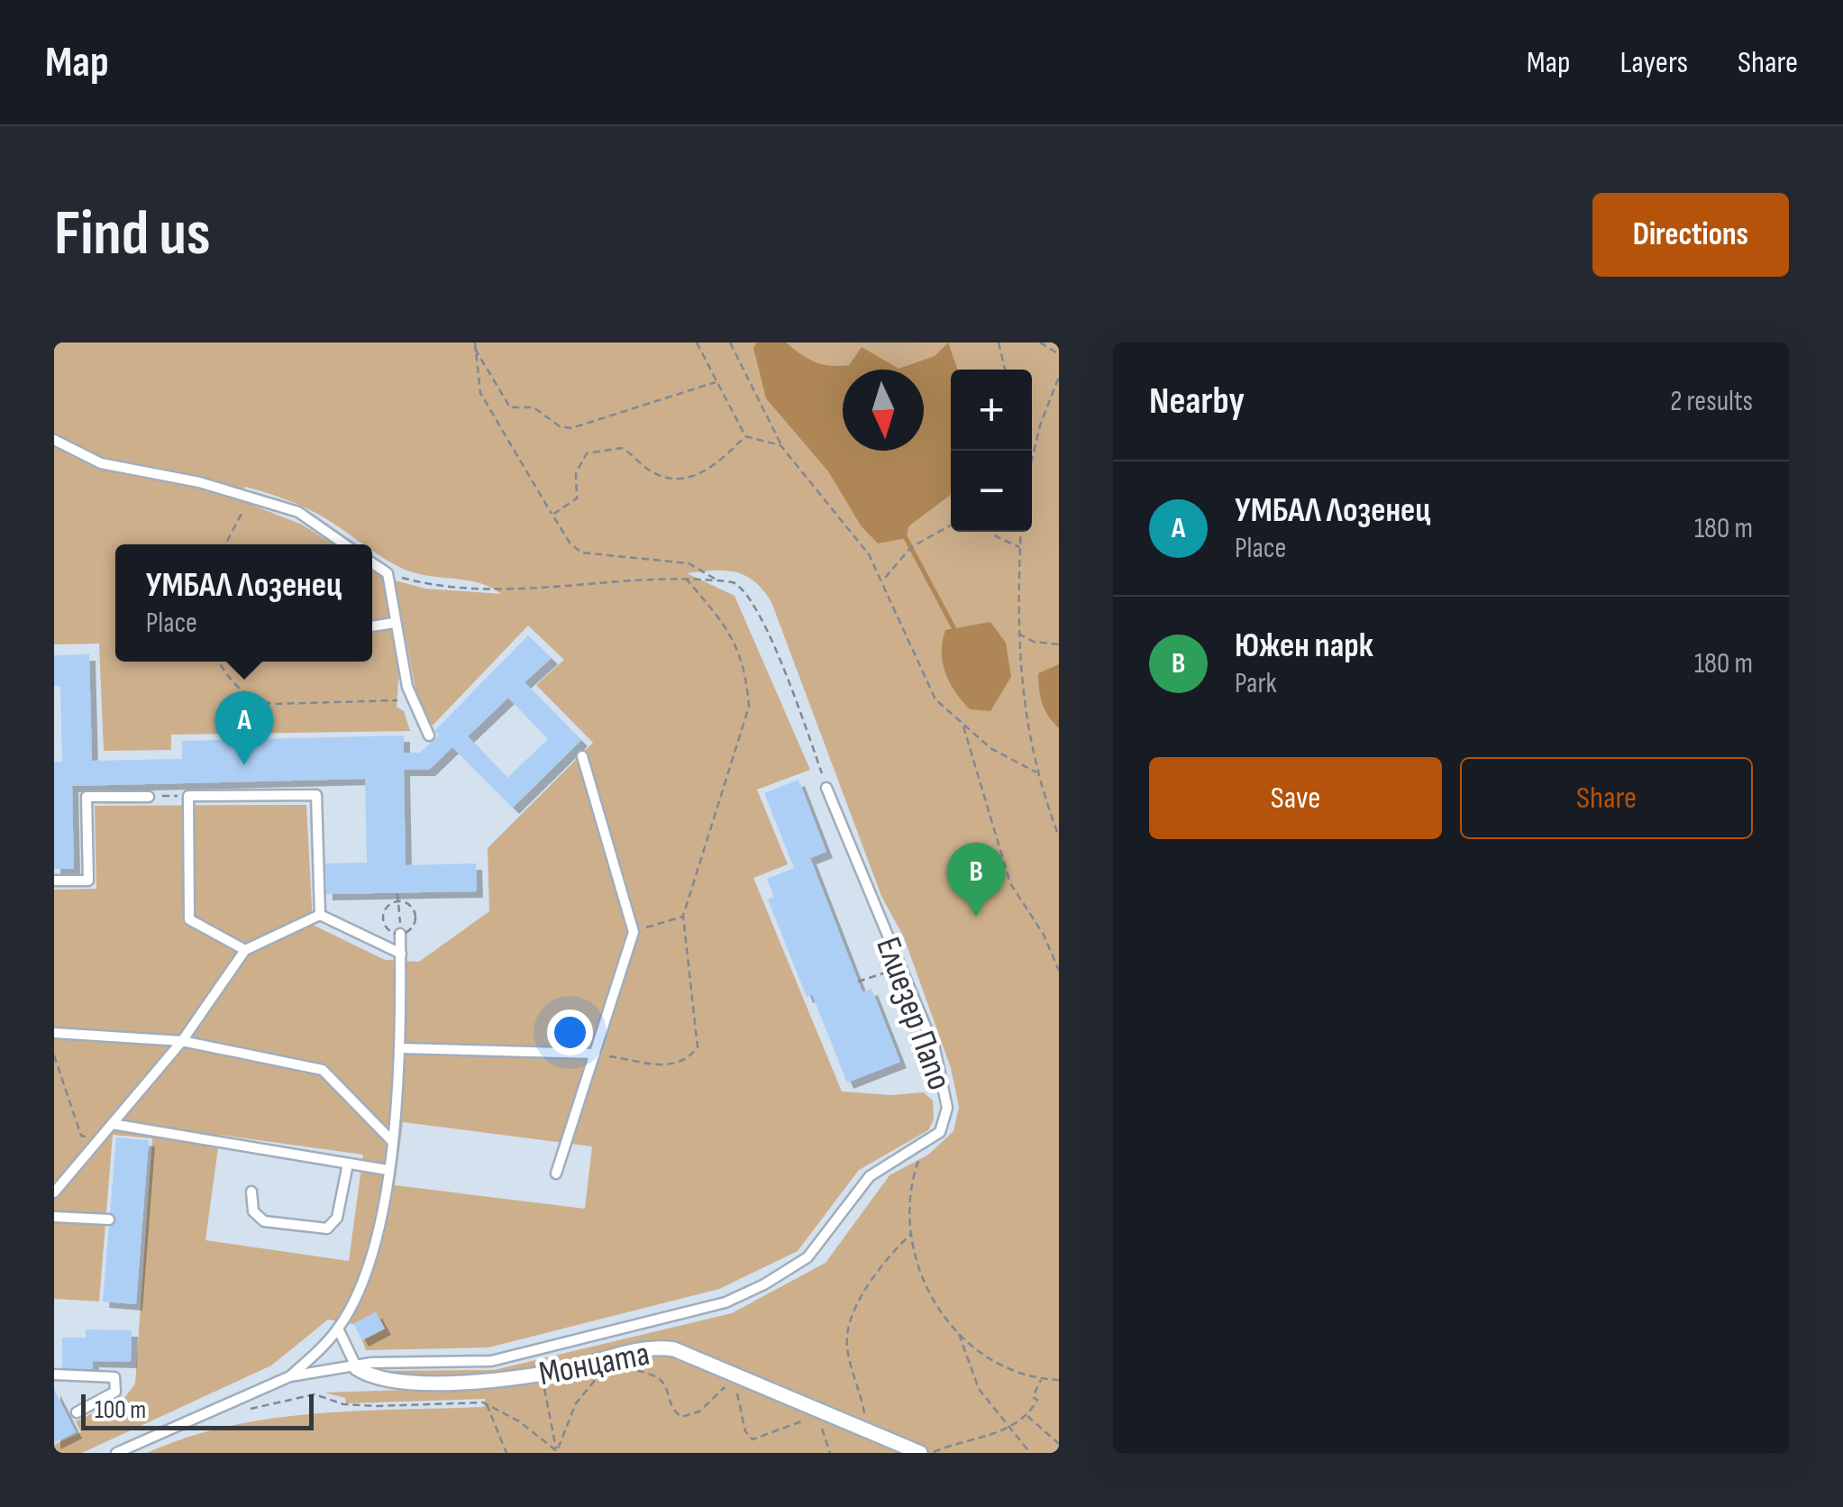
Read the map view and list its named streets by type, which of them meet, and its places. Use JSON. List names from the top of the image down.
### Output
{
  "streets": {
    "street": ["Монцата"],
    "lane": ["Елиезер Папо"]
  },
  "crossings": [
    ["Елиезер Папо", "Монцата"]
  ],
  "scale_bar": "100 m",
  "north": "bottom",
  "page": {
    "header": "Map",
    "nav": ["Map", "Layers", "Share"],
    "buttons": [
      "Directions",
      ["Save", "Share"]
    ],
    "title": "Find us",
    "heading": ["Nearby", "2 results"],
    "map_buttons": ["+", "−"],
    "list": [
      {
        "mark": "A",
        "name": "УМБАЛ Лозенец",
        "note": "Place",
        "value": "180 m"
      },
      {
        "mark": "B",
        "name": "Южен парк",
        "note": "Park",
        "value": "180 m"
      }
    ],
    "popup": ["УМБАЛ Лозенец", "Place"],
    "pins": ["A", "B"],
    "scale": "100 m"
  }
}
